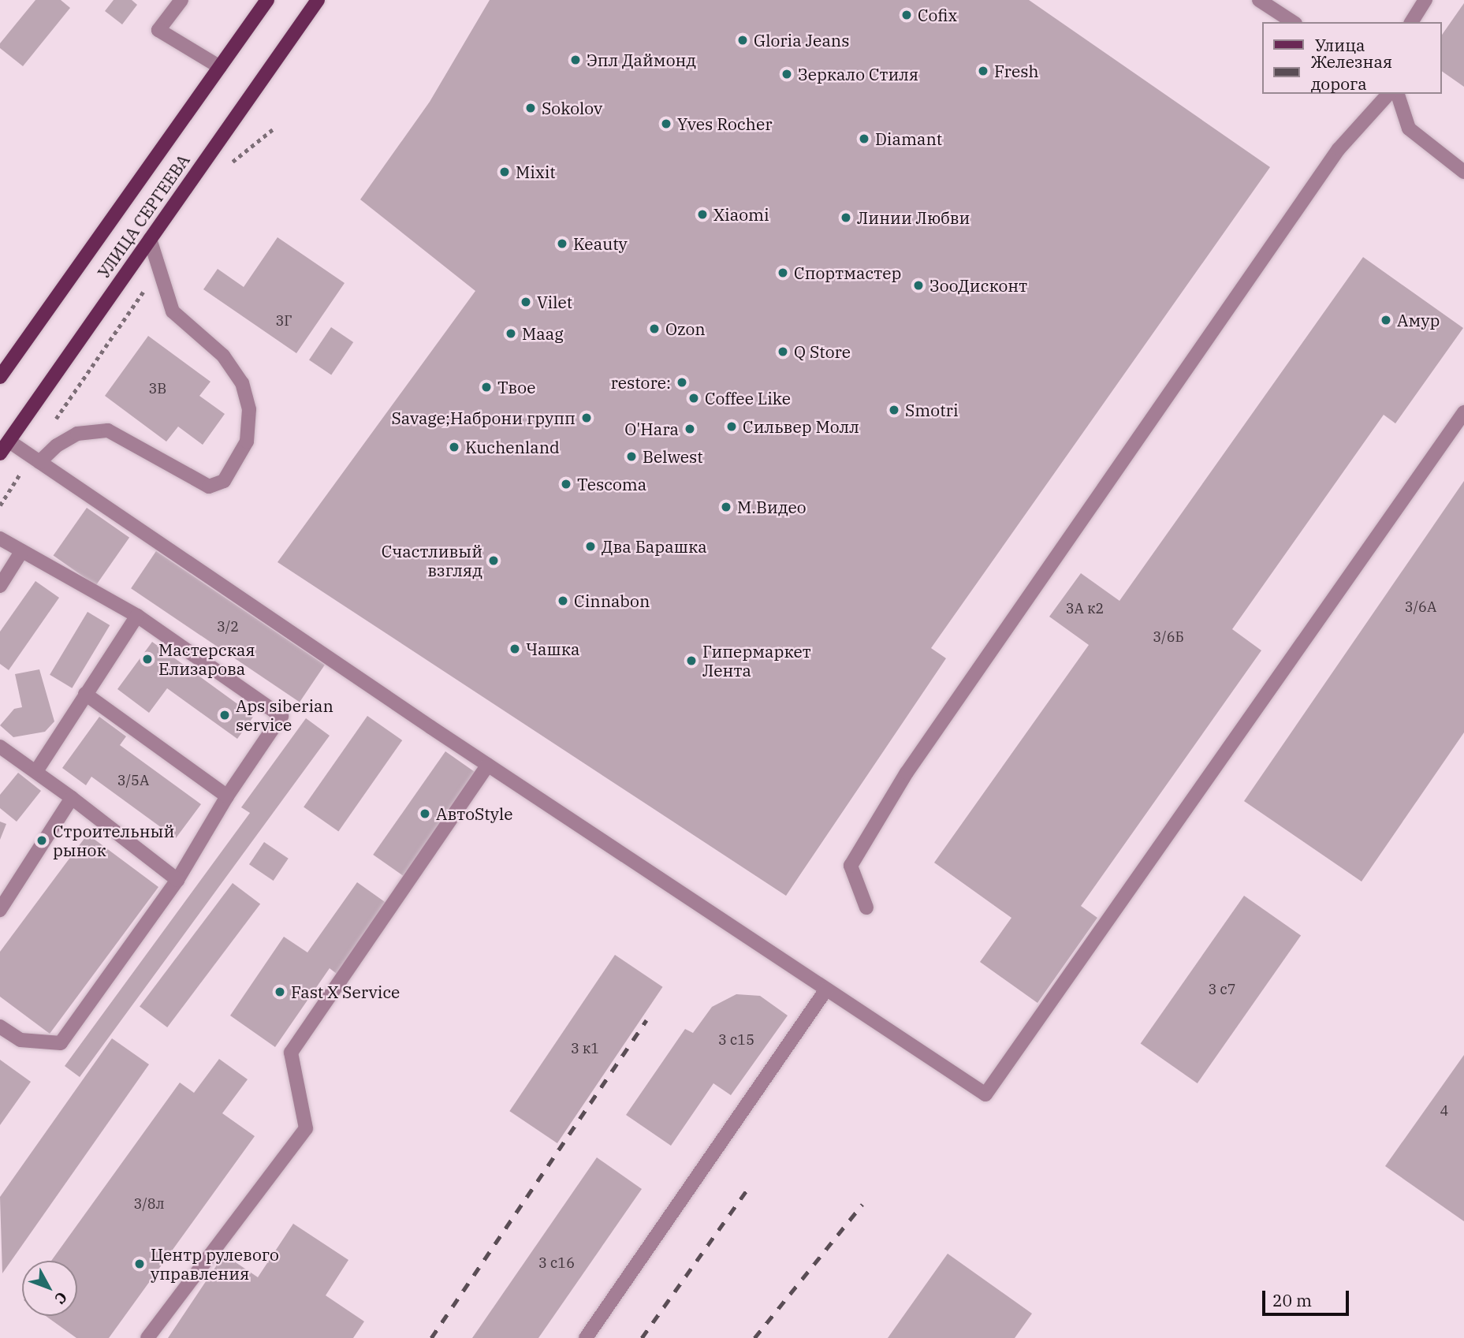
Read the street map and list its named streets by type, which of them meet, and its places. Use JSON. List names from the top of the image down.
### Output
{
  "streets": {
    "main road": ["УЛИЦА СЕРГЕЕВА"]
  },
  "places": [
    "Cofix",
    "Gloria Jeans",
    "Эпл Даймонд",
    "Fresh",
    "Зеркало Стиля",
    "Sokolov",
    "Yves Rocher",
    "Diamant",
    "Mixit",
    "Xiaomi",
    "Линии Любви",
    "Keauty",
    "Спортмастер",
    "ЗооДисконт",
    "Vilet",
    "Амур",
    "Ozon",
    "Maag",
    "Q Store",
    "restore:",
    "Твое",
    "Coffee Like",
    "Smotri",
    "Savage;Наброни групп",
    "Сильвер Молл",
    "O'Hara",
    "Kuchenland",
    "Belwest",
    "Tescoma",
    "М.Видео",
    "Два Барашка",
    "Счастливый взгляд",
    "Cinnabon",
    "Чашка",
    "Мастерская Елизарова",
    "Гипермаркет Лента",
    "Aps siberian service",
    "АвтоStyle",
    "Строительный рынок",
    "Fast X Service",
    "Центр рулевого управления"
  ],
  "house_numbers": [
    "3Г",
    "3В",
    "3/6А",
    "3А к2",
    "3/2",
    "3/6Б",
    "3/5А",
    "3 с7",
    "3 с15",
    "3 к1",
    "4",
    "3/8л",
    "3 с16"
  ],
  "legend": ["Улица", "Железная дорога"],
  "scale_bar": "20 m",
  "north": "bottom right"
}
